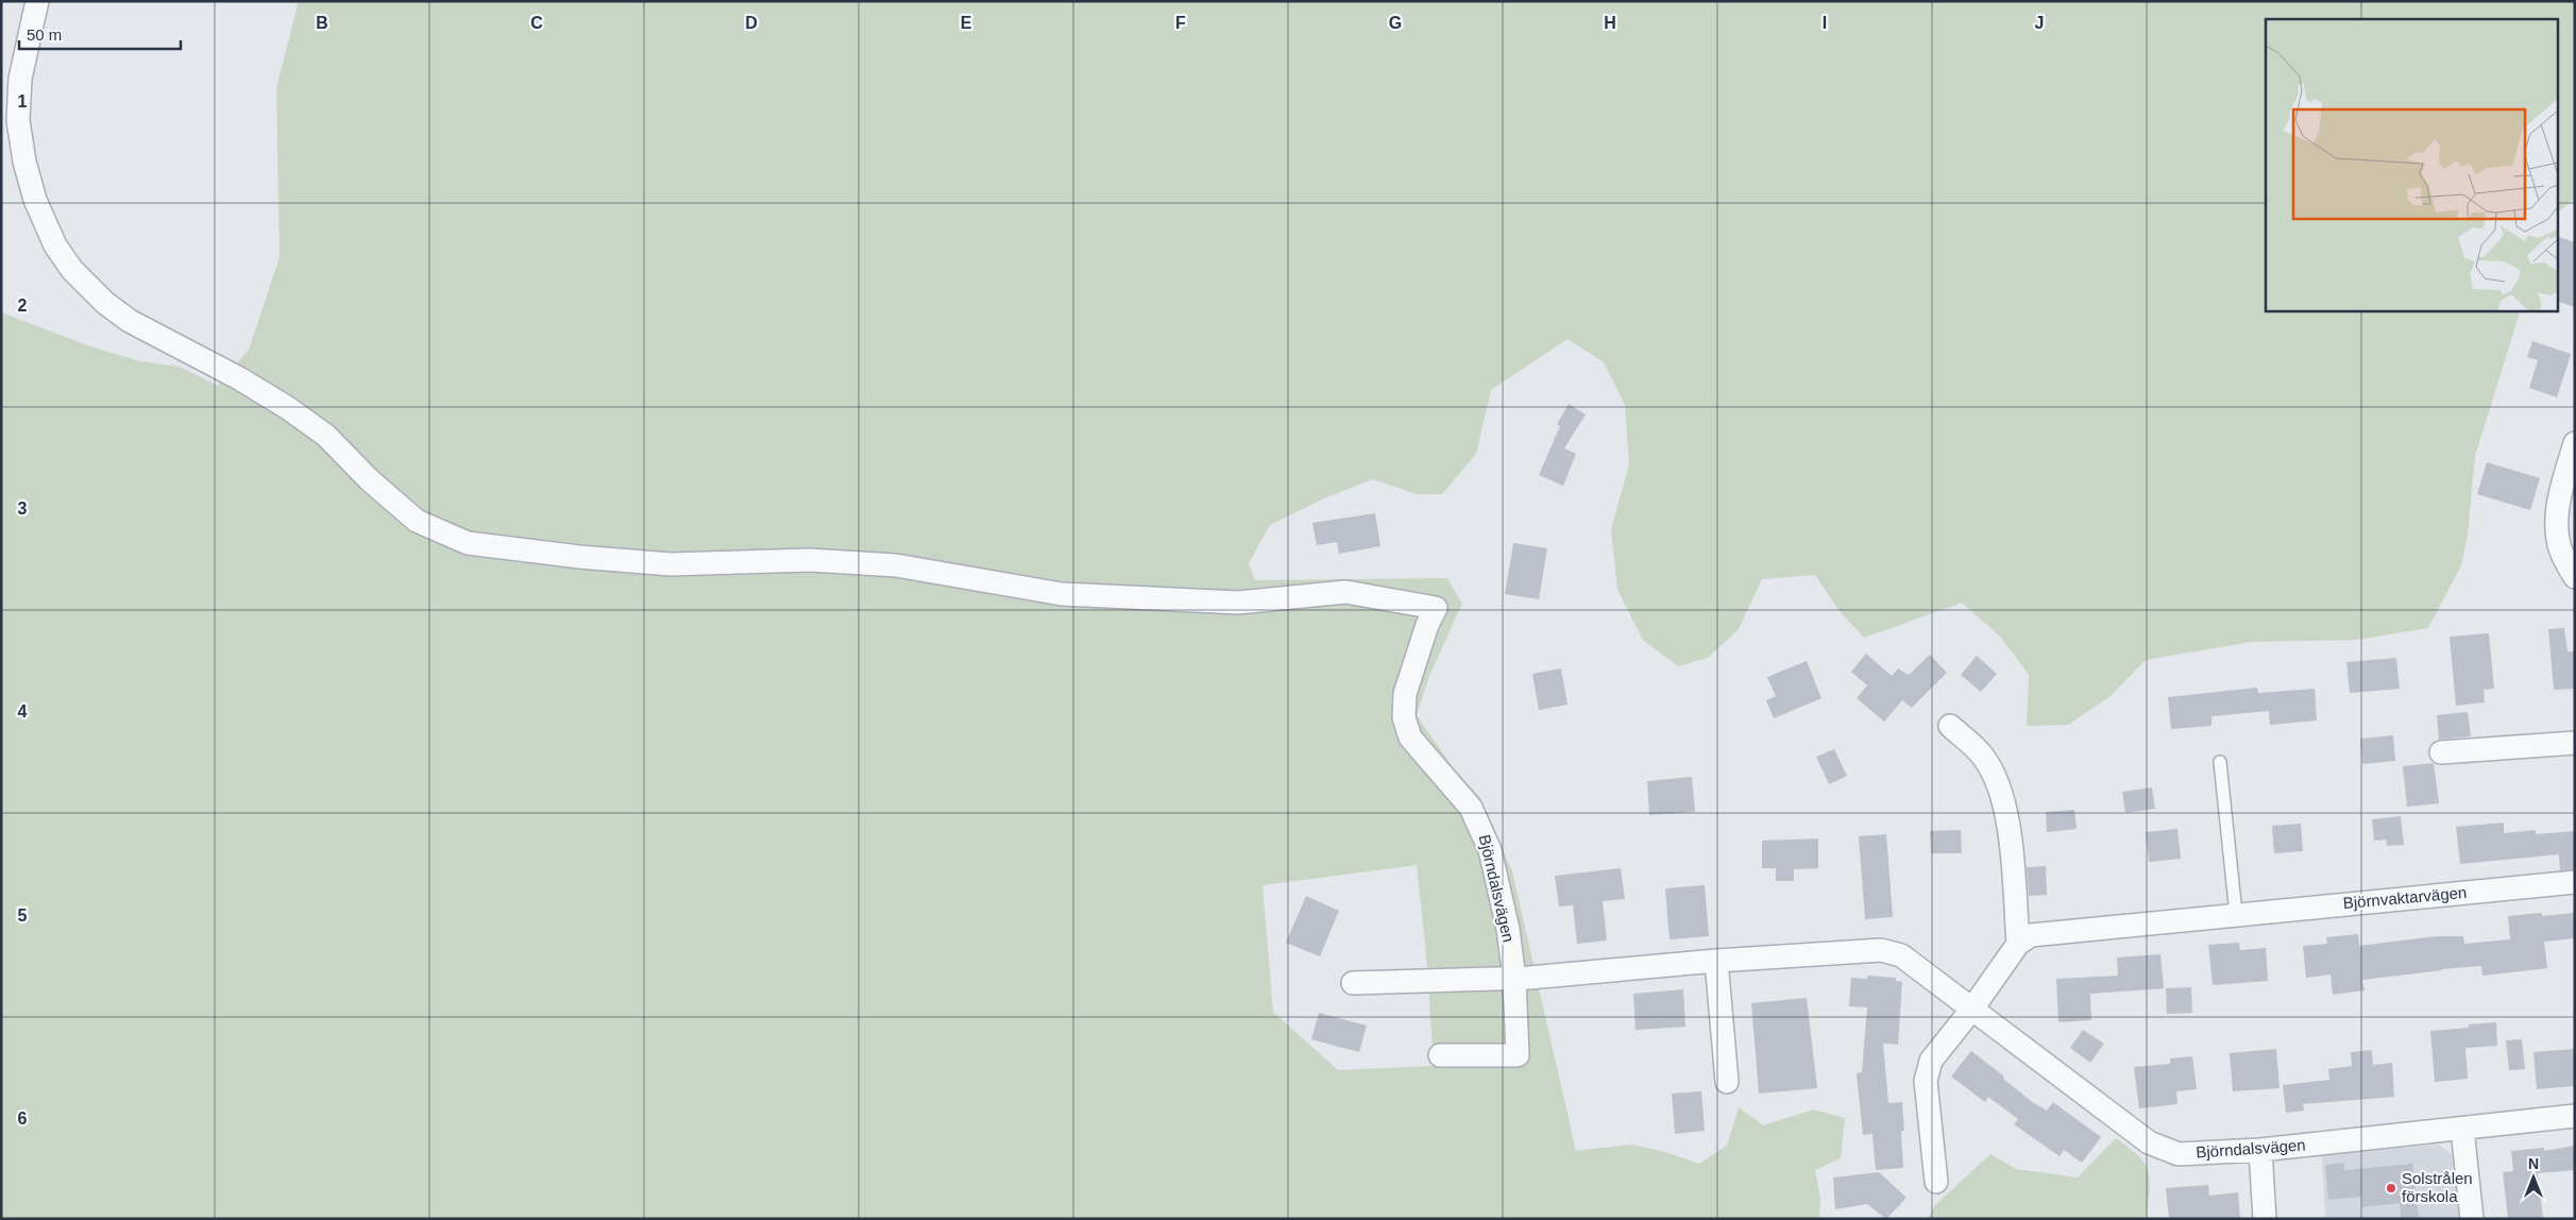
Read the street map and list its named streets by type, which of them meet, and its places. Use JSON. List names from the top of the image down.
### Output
{
  "streets": {
    "street": ["Björndalsvägen", "Björnvaktarvägen"]
  },
  "places": ["Solstrålen förskola"],
  "scale_bar": "50 m",
  "north": "top",
  "grid": {
    "columns": [
      "B",
      "C",
      "D",
      "E",
      "F",
      "G",
      "H",
      "I",
      "J"
    ],
    "rows": [
      "1",
      "2",
      "3",
      "4",
      "5",
      "6"
    ]
  }
}
